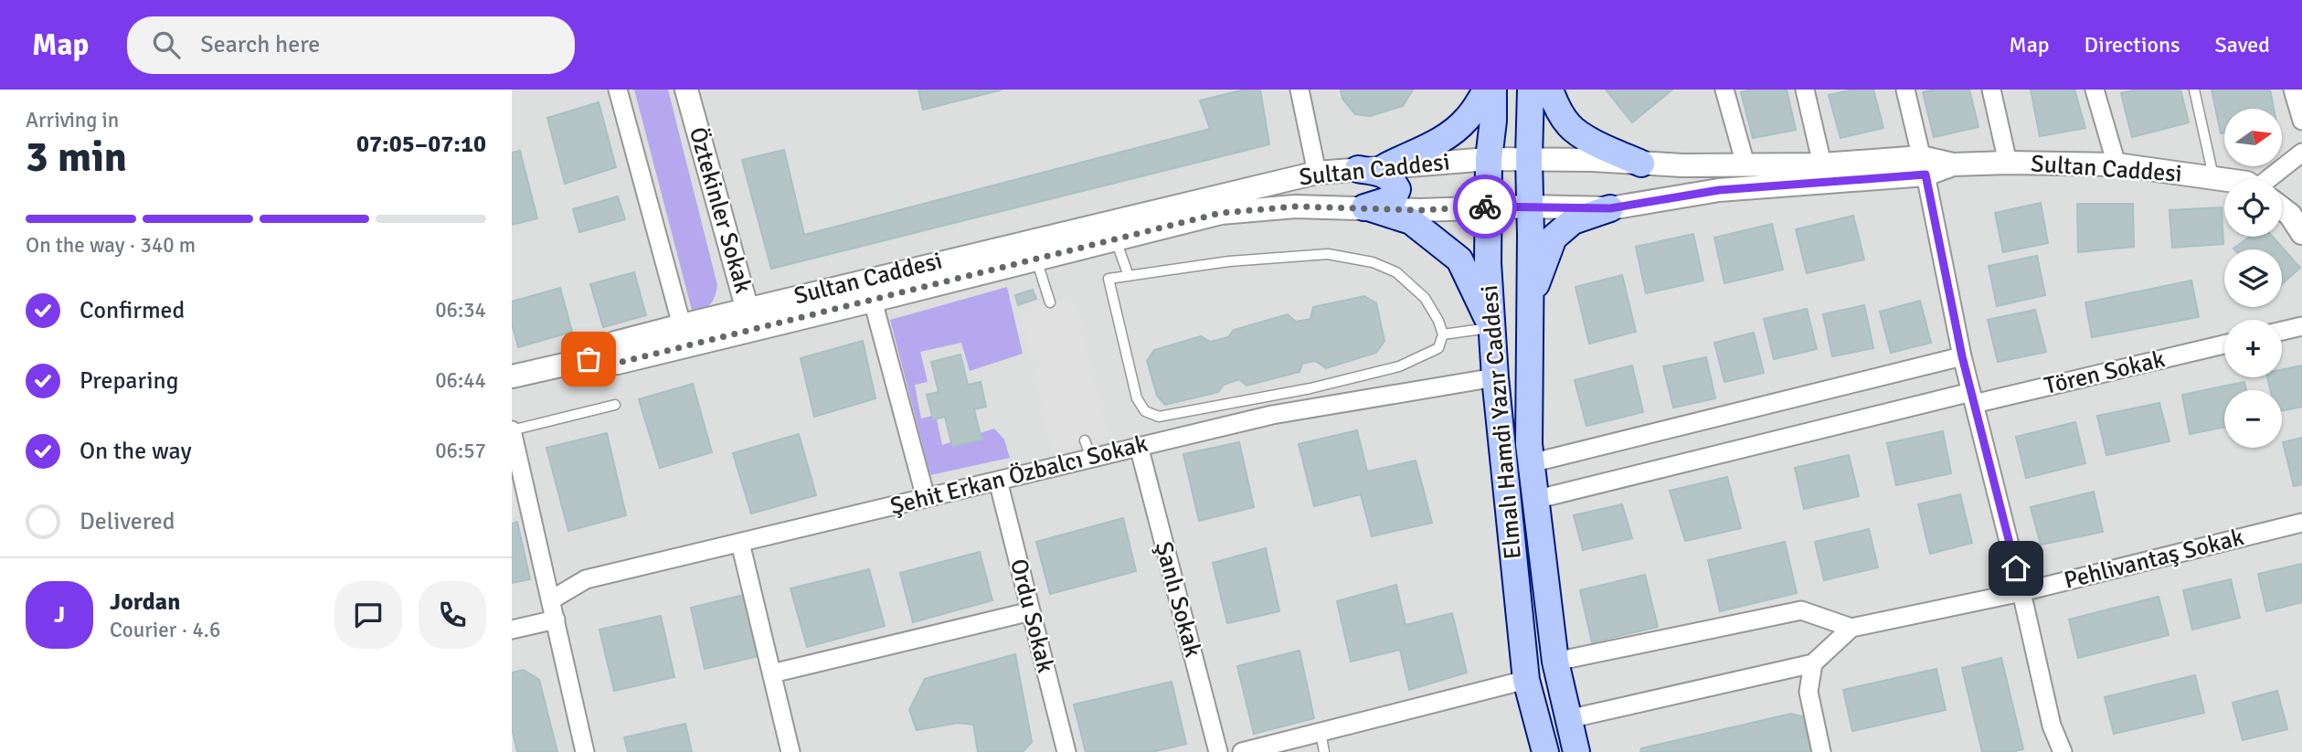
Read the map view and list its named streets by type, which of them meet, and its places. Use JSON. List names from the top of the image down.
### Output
{
  "streets": {
    "main road": ["Elmalı Hamdi Yazır Caddesi"],
    "street": [
      "Sultan Caddesi",
      "Öztekinler Sokak",
      "Tören Sokak",
      "Şehit Erkan Özbalcı Sokak",
      "Pehlivantaş Sokak",
      "Şanlı Sokak",
      "Ordu Sokak"
    ]
  },
  "crossings": [
    ["Sultan Caddesi", "Öztekinler Sokak"],
    ["Sultan Caddesi", "Elmalı Hamdi Yazır Caddesi"],
    ["Tören Sokak", "Elmalı Hamdi Yazır Caddesi"],
    ["Elmalı Hamdi Yazır Caddesi", "Şehit Erkan Özbalcı Sokak"],
    ["Şehit Erkan Özbalcı Sokak", "Şanlı Sokak"],
    ["Şehit Erkan Özbalcı Sokak", "Ordu Sokak"]
  ],
  "north": "right",
  "page": {
    "header": "Map",
    "search": "Search here",
    "nav": ["Map", "Directions", "Saved"],
    "heading": ["3 min", "Arriving in", "07:05–07:10"],
    "panel": ["Jordan", "Courier · 4.6"],
    "map_buttons": ["+", "−"],
    "bar": "On the way · 340 m",
    "list": [
      ["Confirmed", "06:34"],
      ["Preparing", "06:44"],
      ["On the way", "06:57"],
      "Delivered"
    ],
    "round": "J"
  }
}
